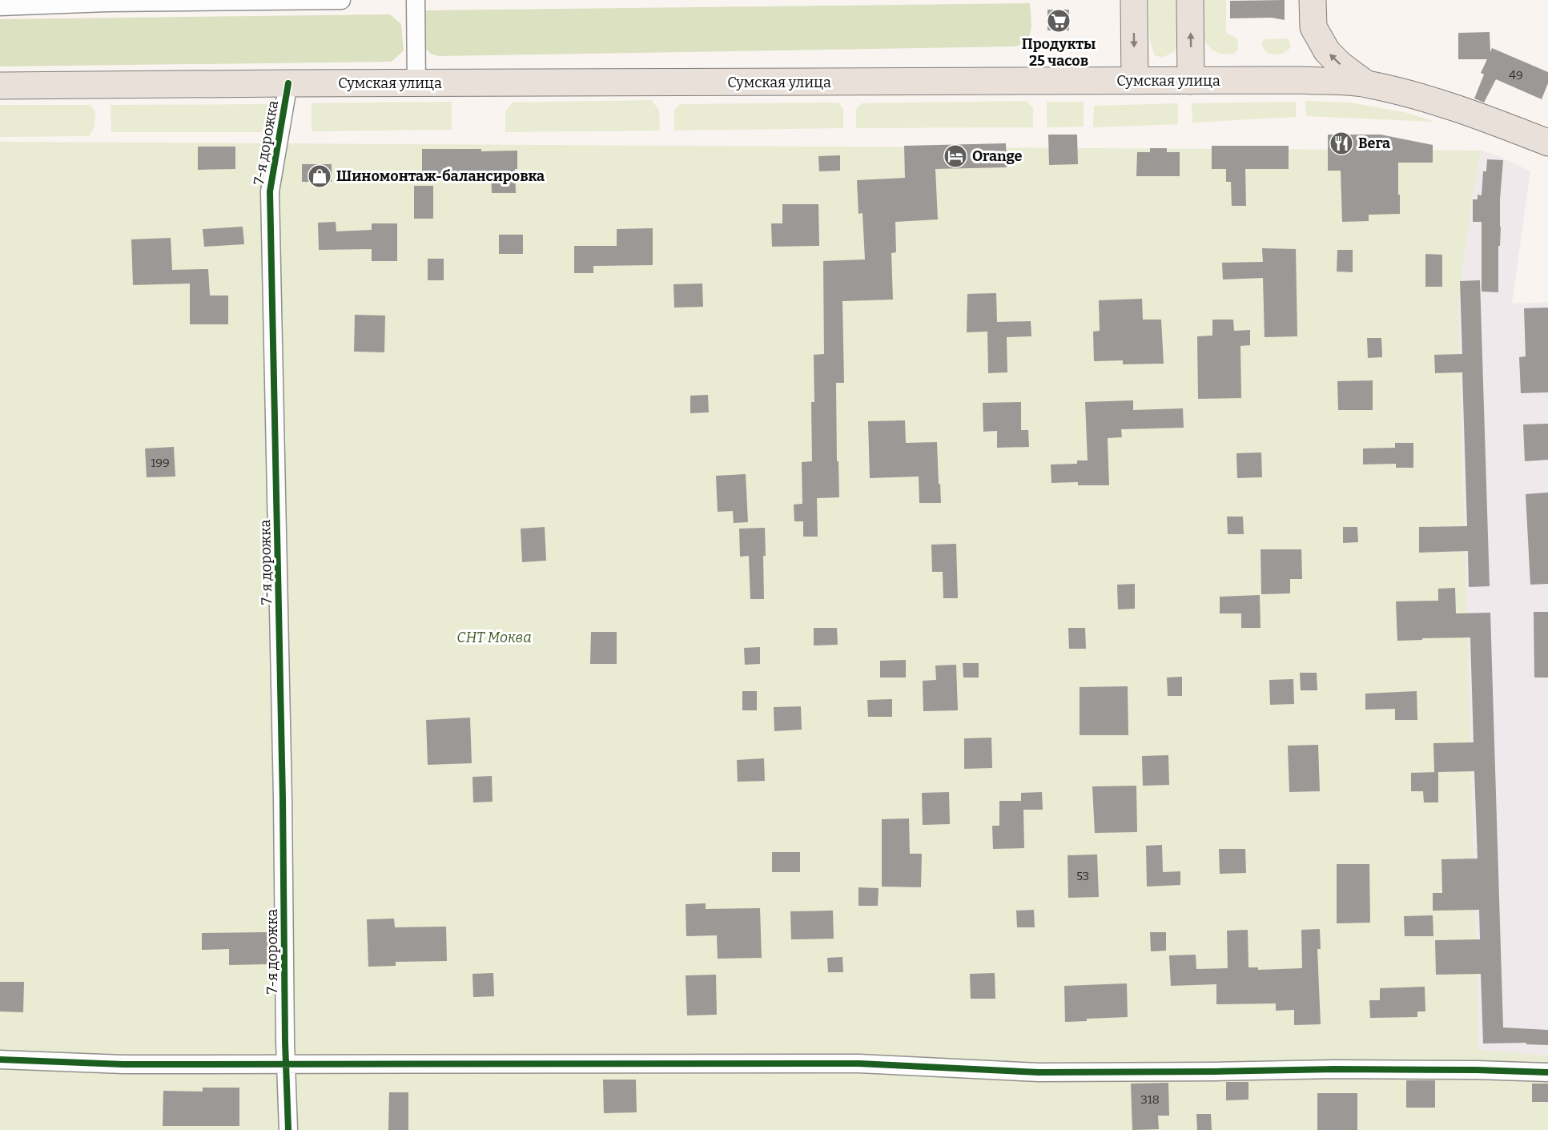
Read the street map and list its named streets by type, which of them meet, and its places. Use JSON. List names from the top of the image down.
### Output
{
  "streets": {
    "main road": ["Сумская улица"],
    "street": ["7-я дорожка"]
  },
  "crossings": [
    ["Сумская улица", "7-я дорожка"]
  ],
  "parks": ["СНТ Моква"],
  "places": {
    "supermarket": ["Продукты 25 часов"],
    "restaurant": ["Вега"],
    "hotel": ["Orange"],
    "shop": ["Шиномонтаж-балансировка"]
  },
  "house_numbers": [
    "49",
    "199",
    "53",
    "318"
  ]
}
